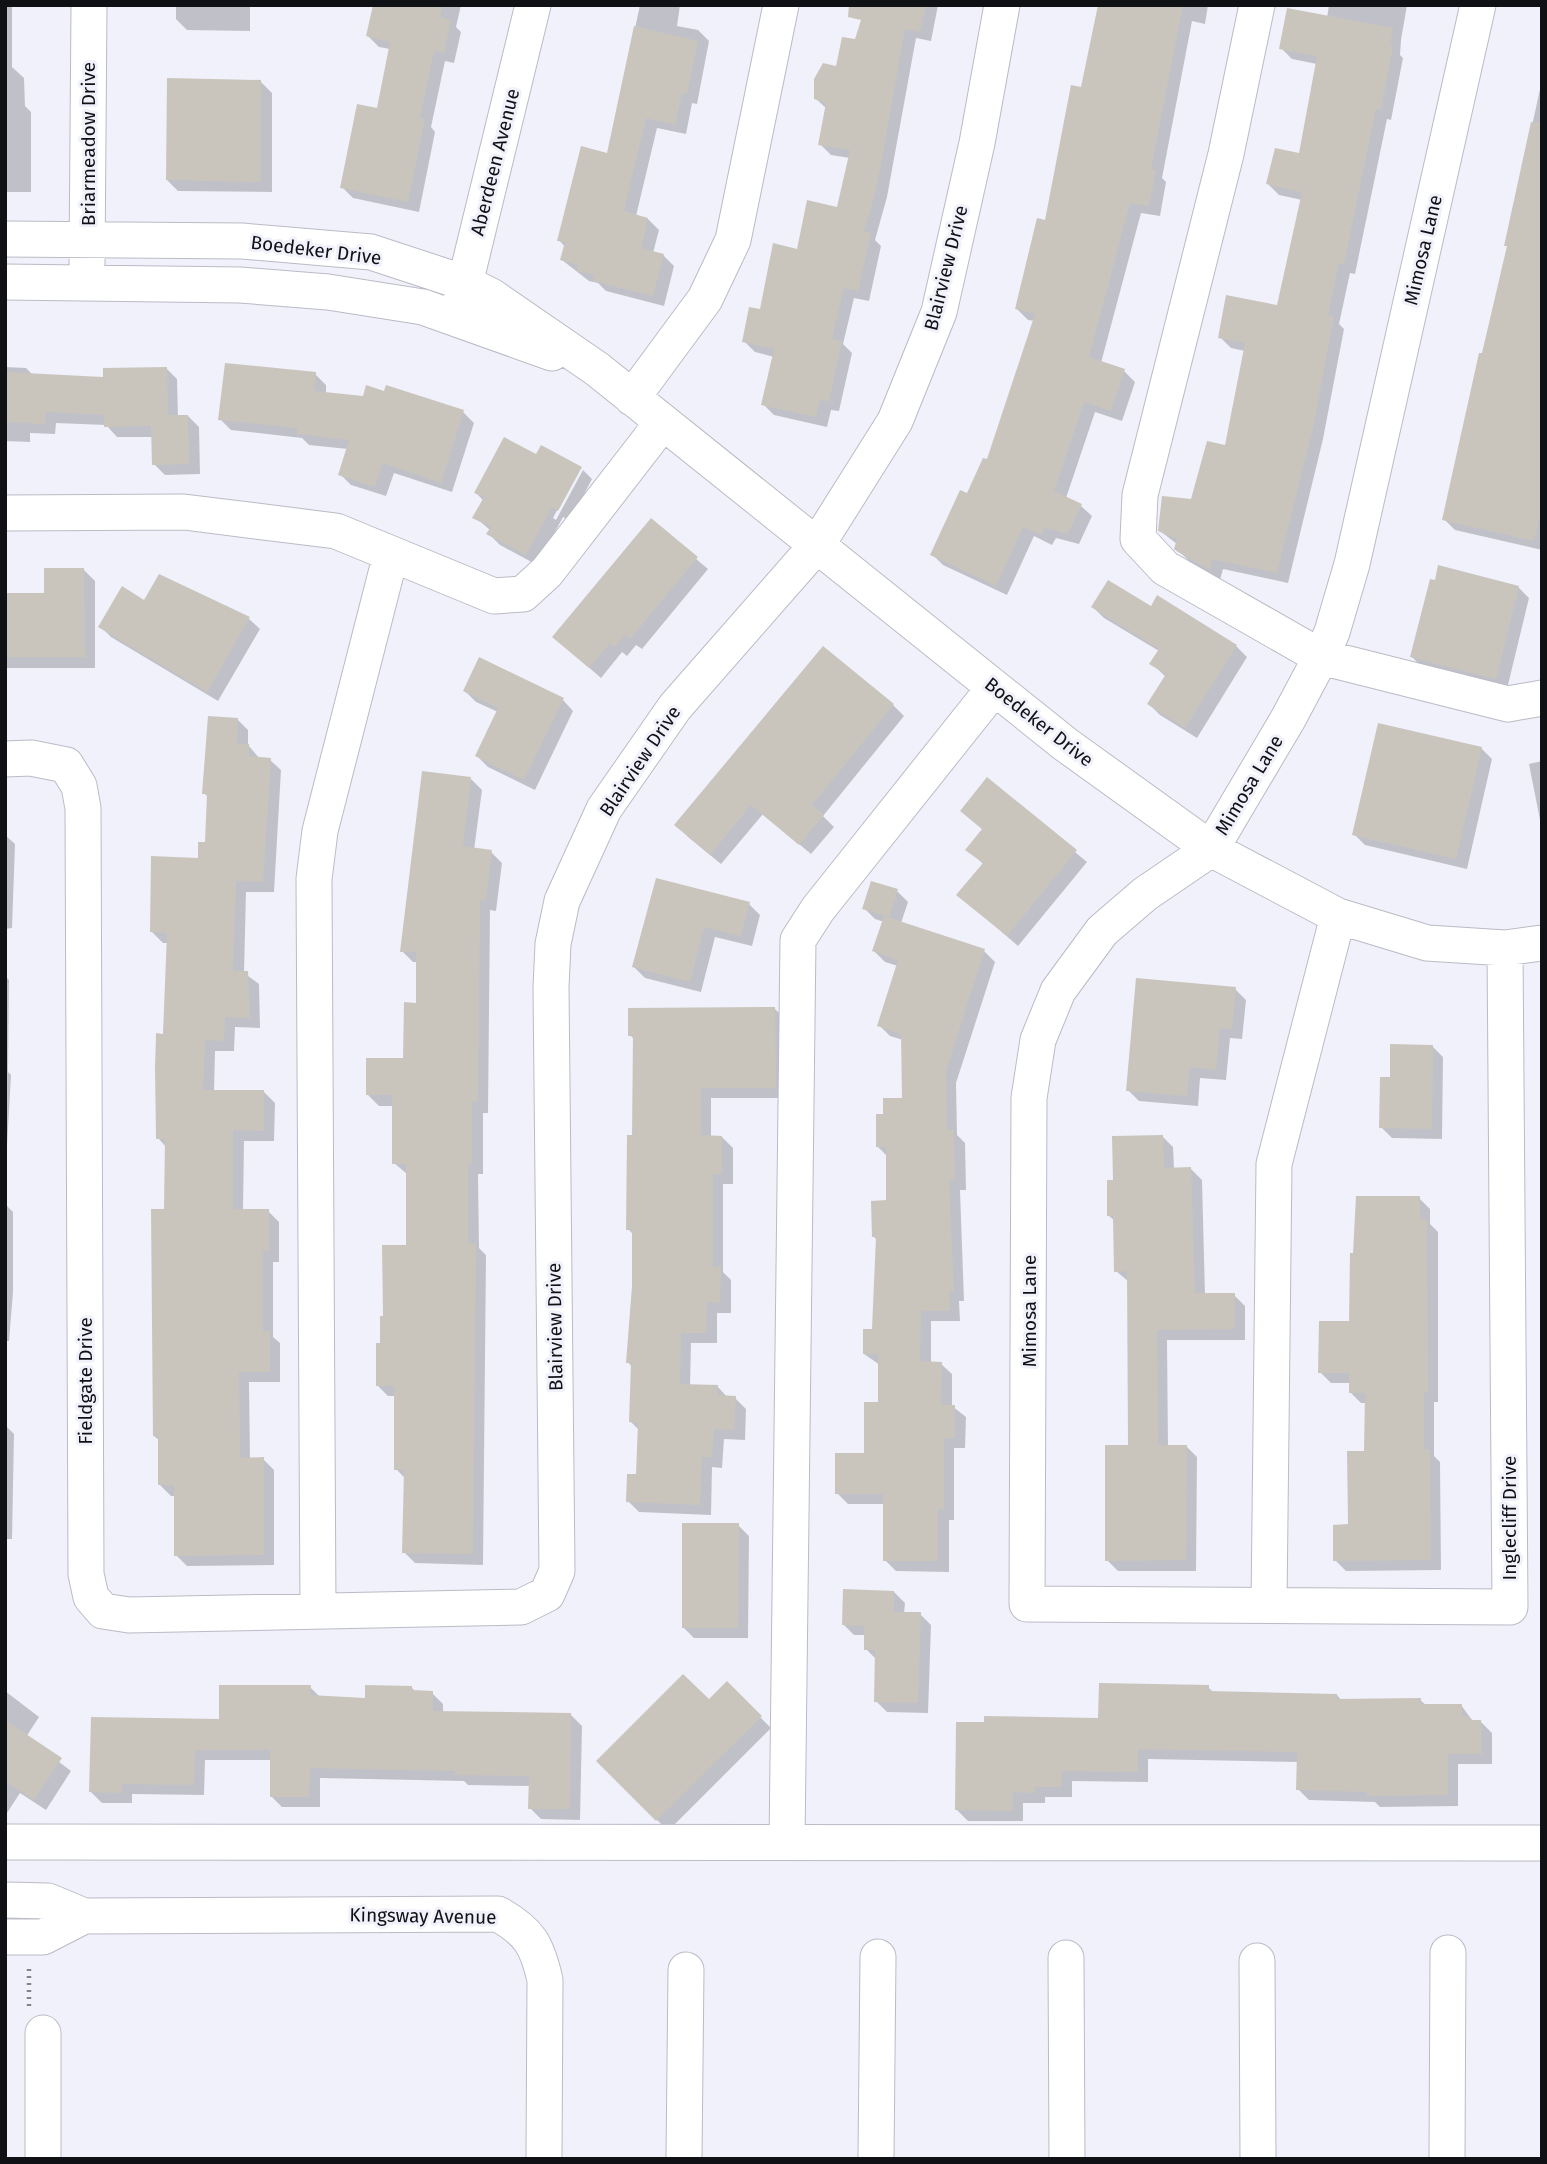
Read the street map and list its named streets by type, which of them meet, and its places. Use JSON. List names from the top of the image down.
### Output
{
  "streets": {
    "street": [
      "Briarmeadow Drive",
      "Aberdeen Avenue",
      "Boedeker Drive",
      "Mimosa Lane",
      "Blairview Drive",
      "Fieldgate Drive",
      "Inglecliff Drive",
      "Kingsway Avenue"
    ]
  },
  "crossings": [
    ["Briarmeadow Drive", "Boedeker Drive"],
    ["Aberdeen Avenue", "Boedeker Drive"],
    ["Boedeker Drive", "Mimosa Lane"],
    ["Boedeker Drive", "Blairview Drive"],
    ["Boedeker Drive", "Inglecliff Drive"],
    ["Mimosa Lane", "Inglecliff Drive"],
    ["Blairview Drive", "Fieldgate Drive"]
  ]
}
